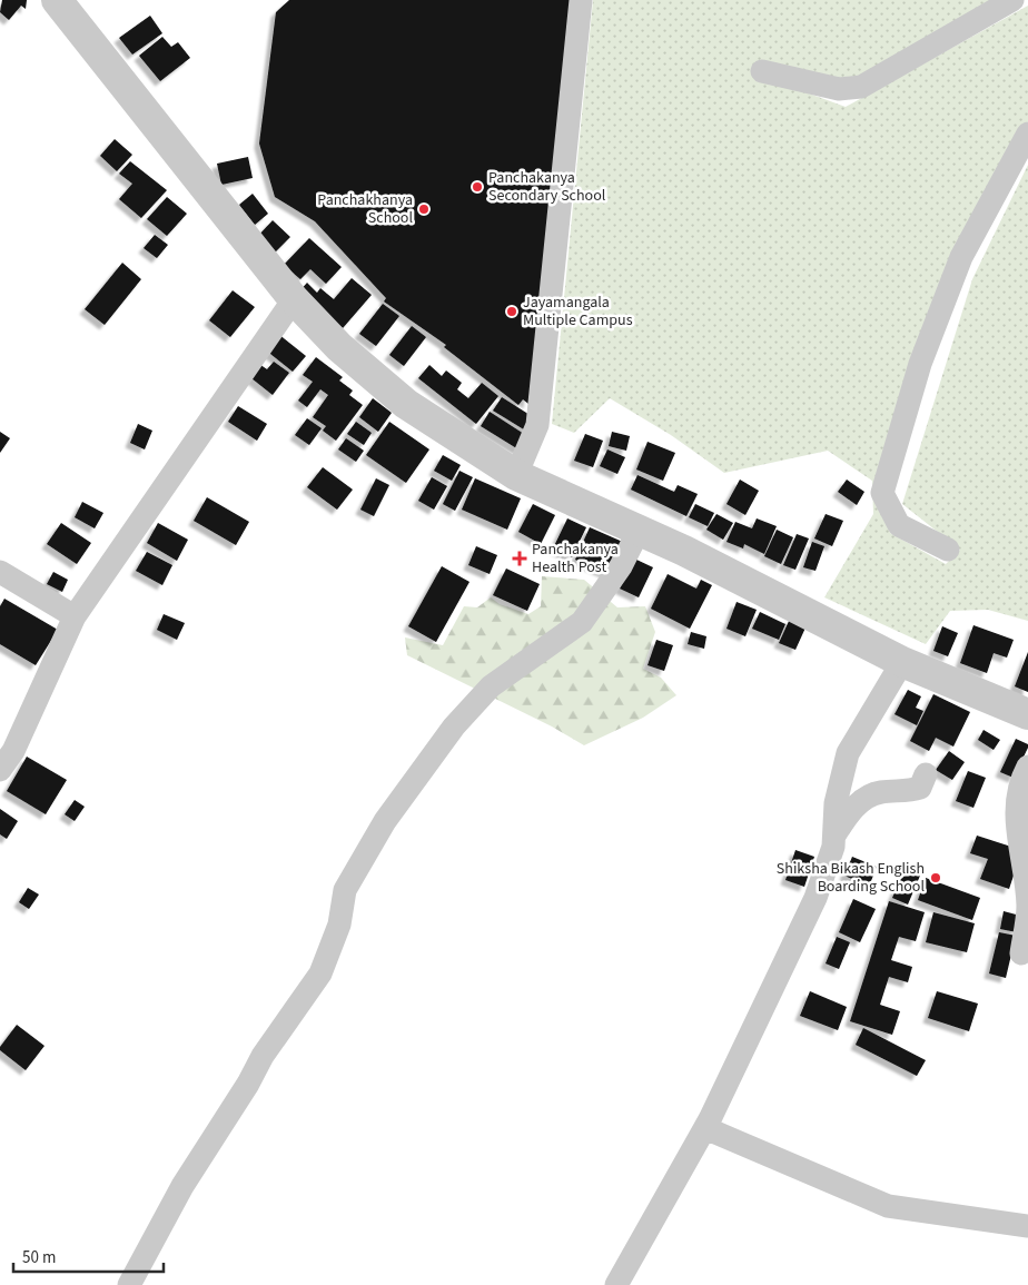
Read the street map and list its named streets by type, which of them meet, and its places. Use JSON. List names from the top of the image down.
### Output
{
  "places": {
    "other": [
      "Panchakanya Secondary School",
      "Panchakhanya School",
      "Jayamangala Multiple Campus",
      "Shiksha Bikash English Boarding School"
    ],
    "health": ["Panchakanya Health Post"]
  },
  "scale_bar": "50 m"
}
